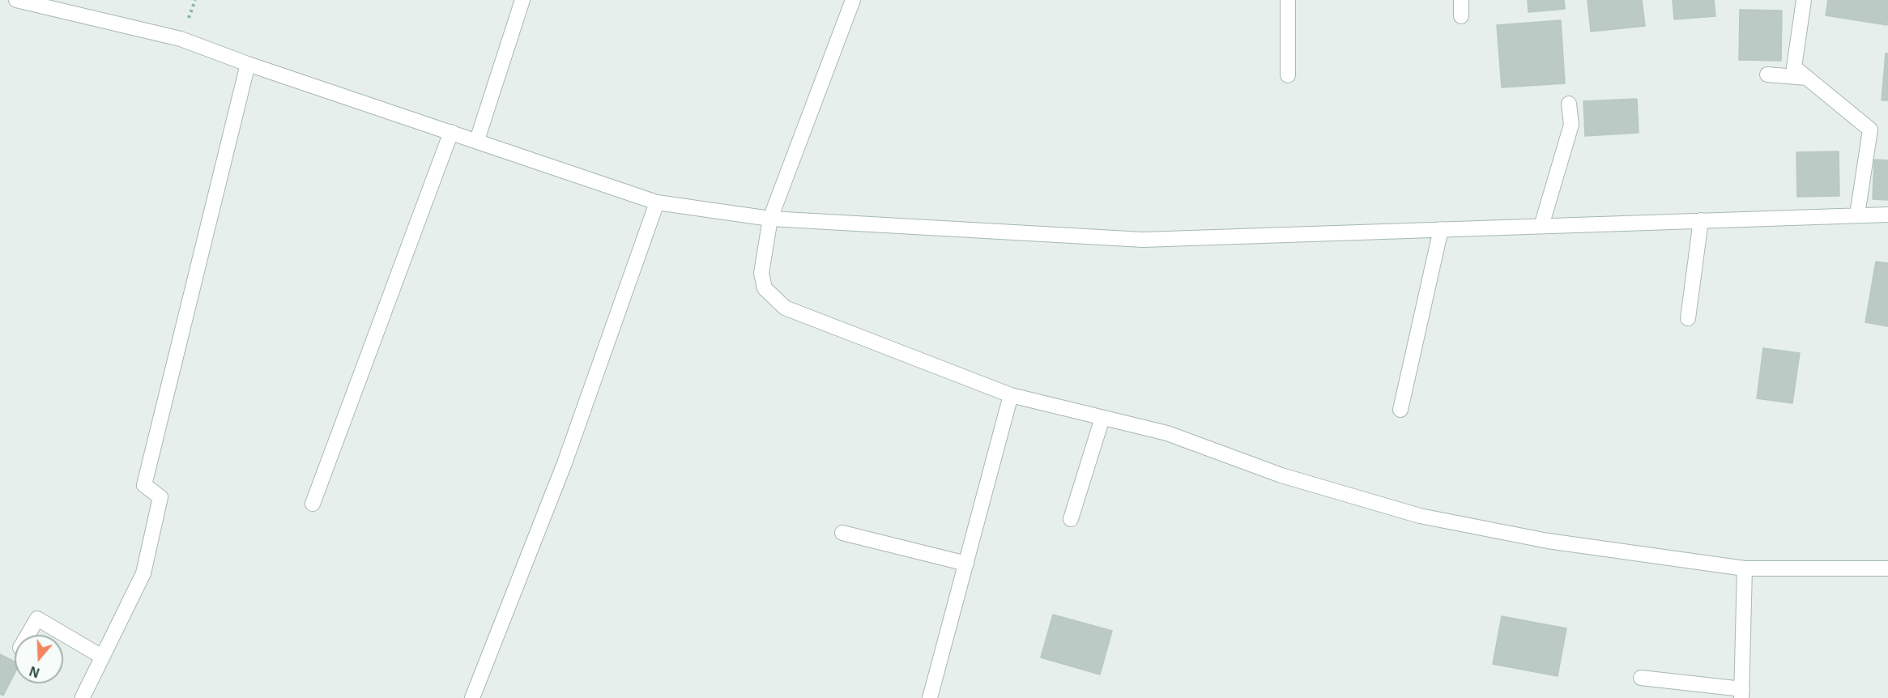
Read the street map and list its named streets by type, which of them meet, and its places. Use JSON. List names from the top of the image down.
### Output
{
  "north": "bottom"
}
